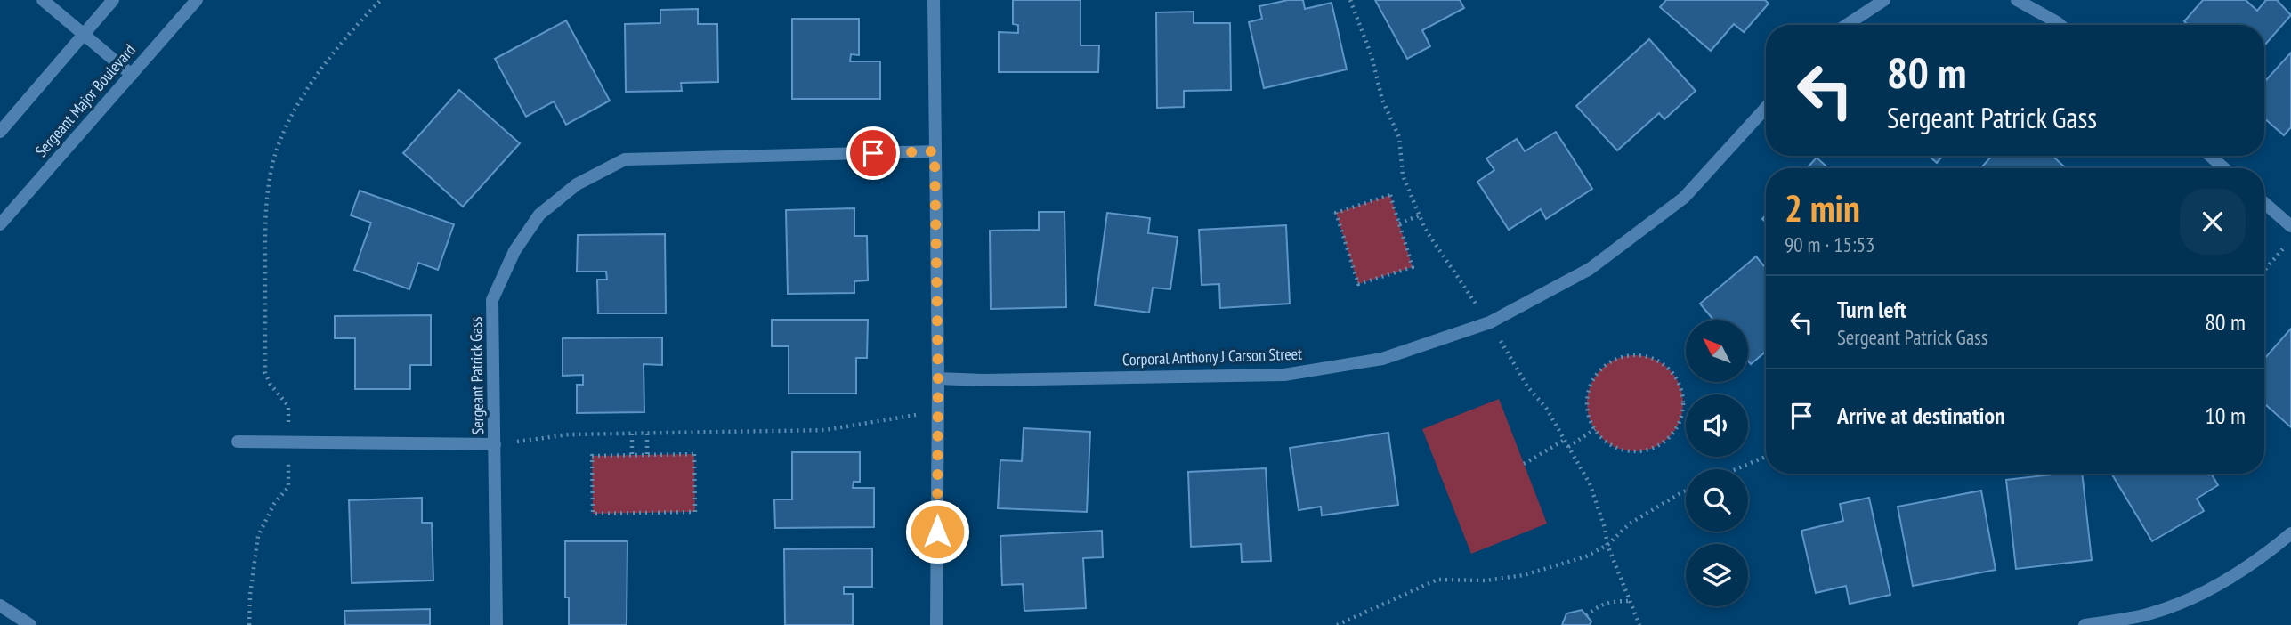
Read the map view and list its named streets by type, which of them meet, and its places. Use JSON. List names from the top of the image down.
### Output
{
  "streets": {
    "street": ["Sergeant Major Boulevard", "Corporal Anthony J Carson Street", "Sergeant Patrick Gass"]
  },
  "north": "top left",
  "page": {
    "turn": ["80 m", "Sergeant Patrick Gass"],
    "heading": ["2 min", "90 m · 15:53"],
    "list": [
      {
        "name": "Turn left",
        "note": "Sergeant Patrick Gass",
        "value": "80 m"
      },
      {
        "name": "Arrive at destination",
        "value": "10 m"
      }
    ]
  }
}
